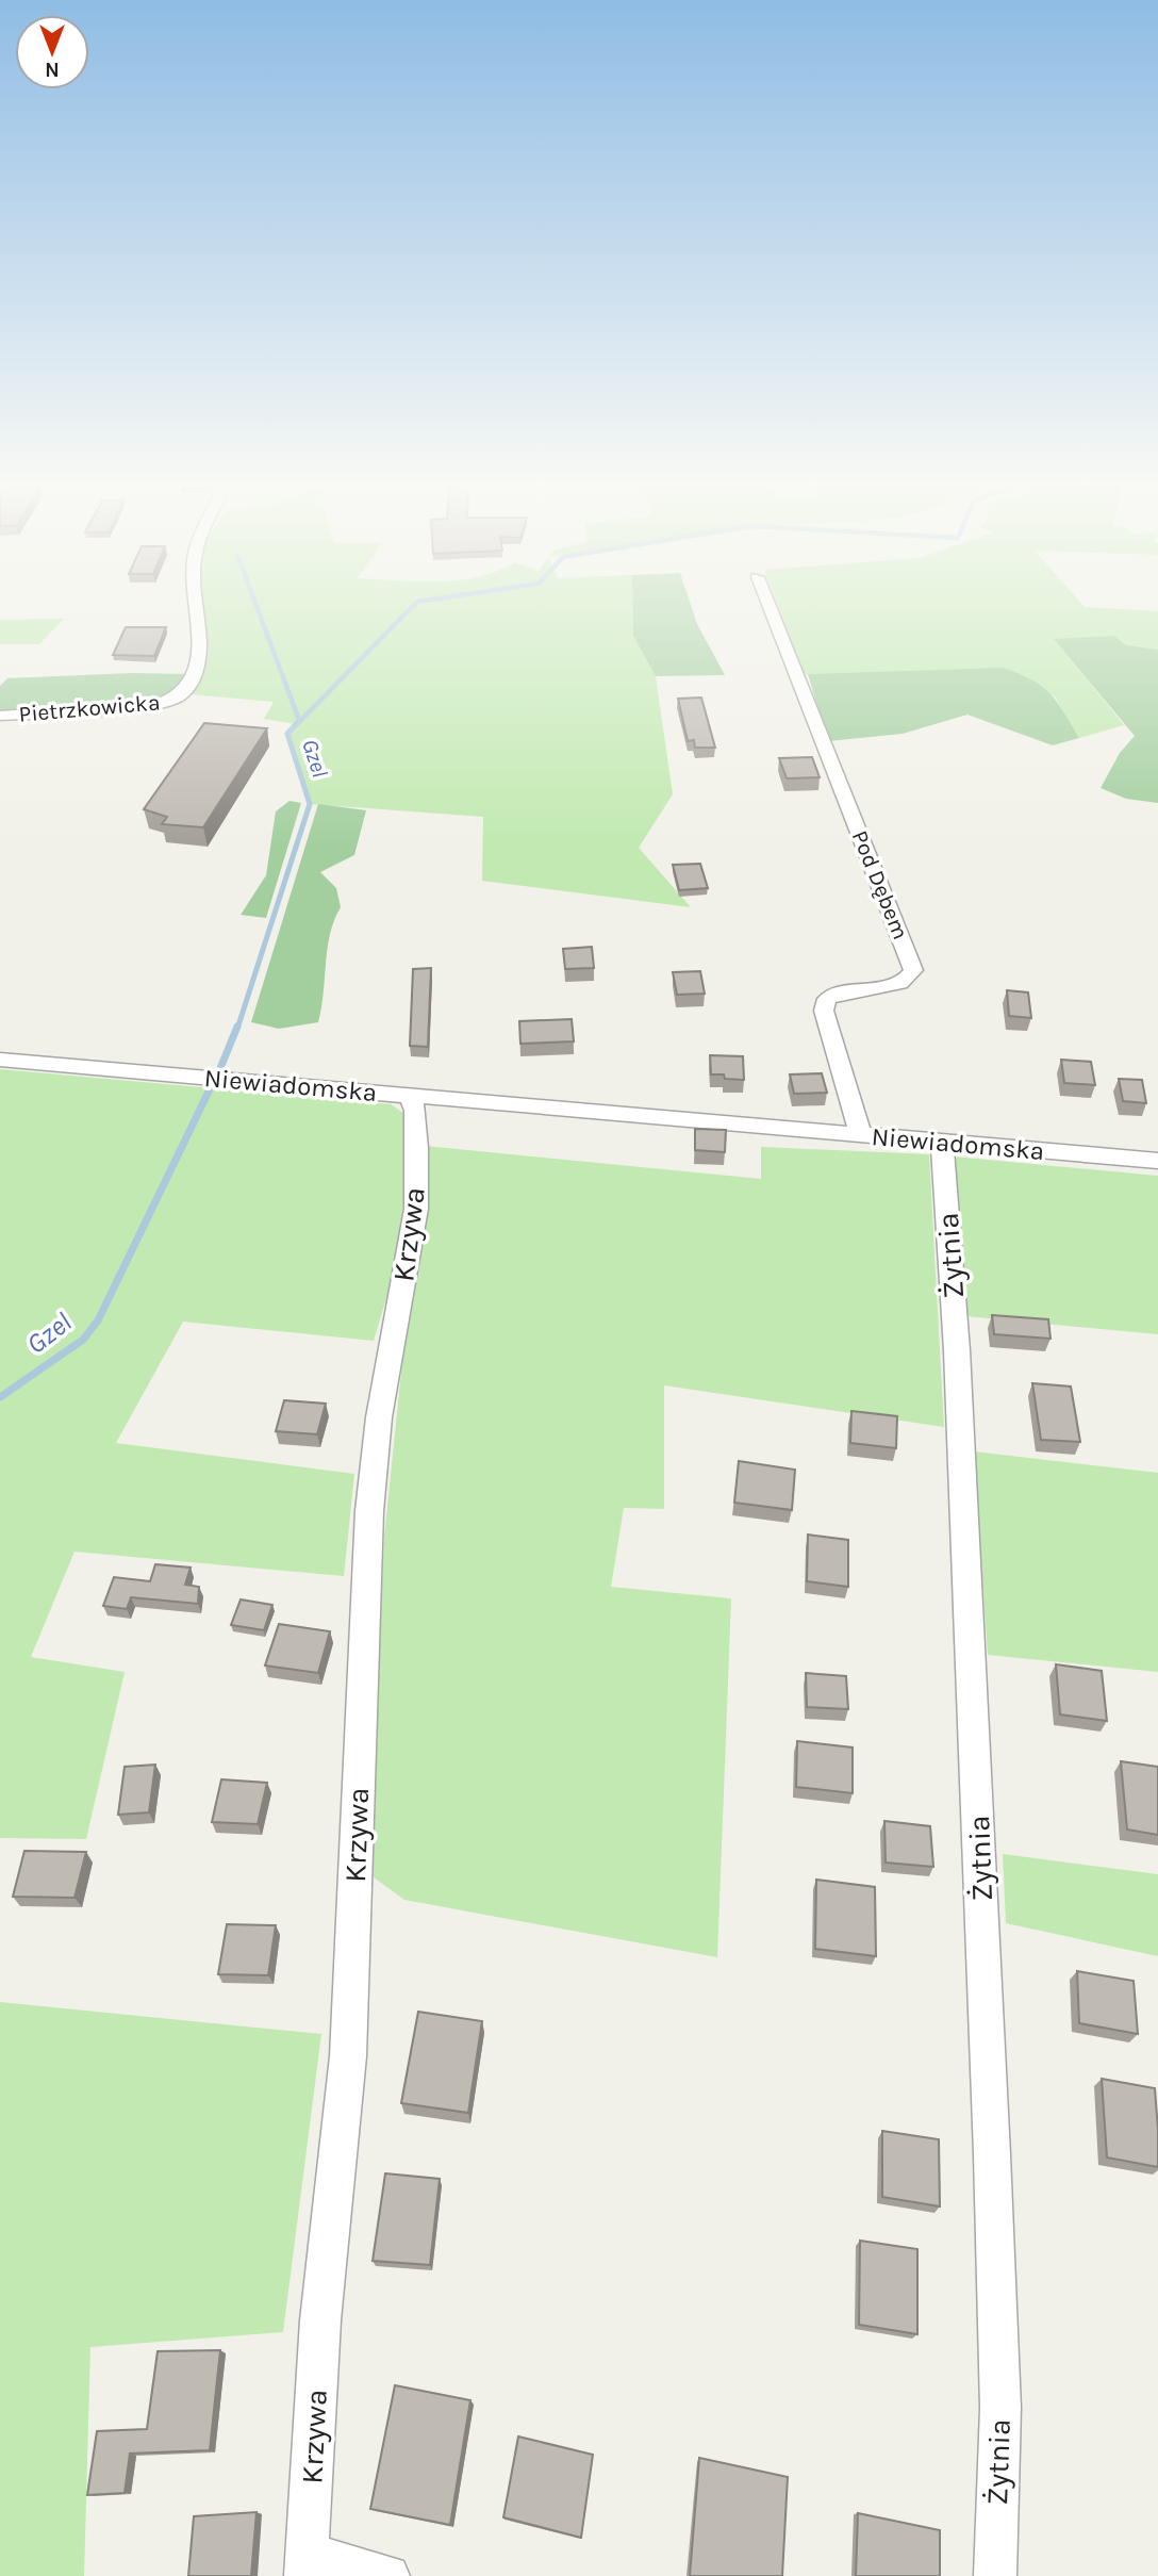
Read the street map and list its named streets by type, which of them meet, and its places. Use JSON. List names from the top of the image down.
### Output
{
  "streets": {
    "street": [
      "Pietrzkowicka",
      "Pod Dębem",
      "Niewiadomska",
      "Krzywa",
      "Żytnia"
    ]
  },
  "crossings": [
    ["Pod Dębem", "Niewiadomska"],
    ["Niewiadomska", "Krzywa"],
    ["Niewiadomska", "Żytnia"]
  ],
  "water": ["Gzel"],
  "north": "bottom"
}
